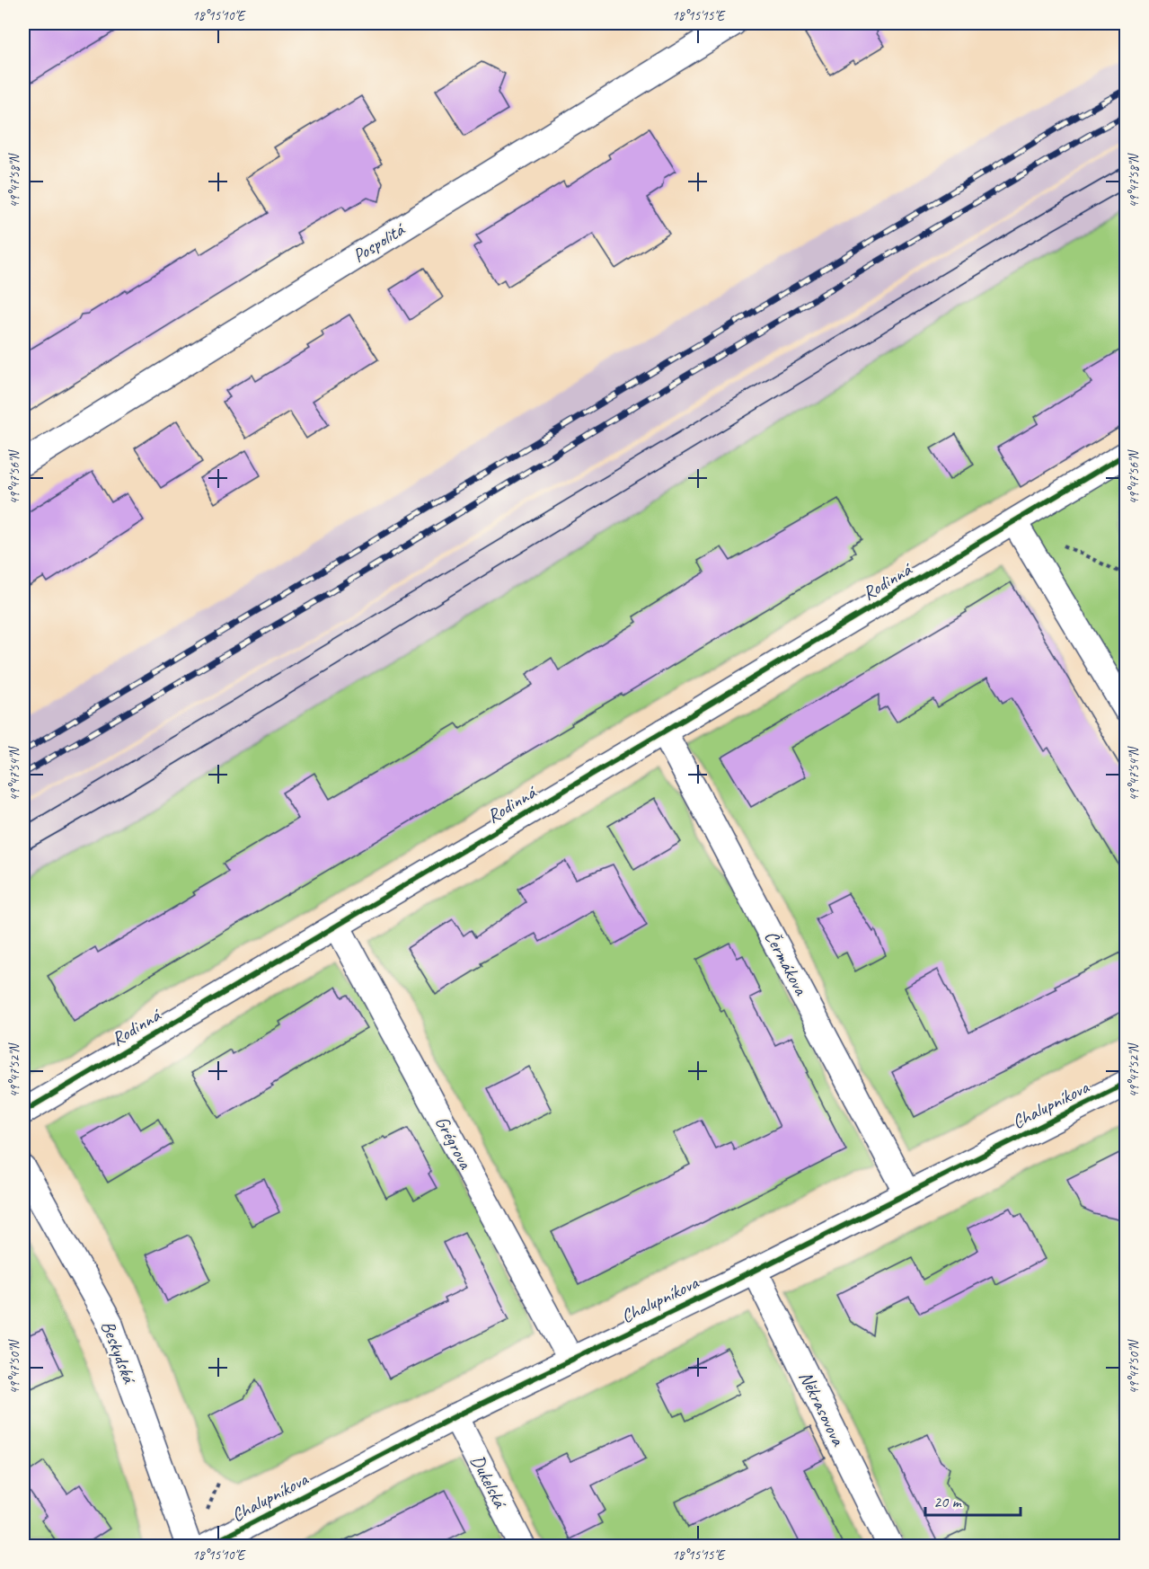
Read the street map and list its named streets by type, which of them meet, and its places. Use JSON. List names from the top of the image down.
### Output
{
  "streets": {
    "street": [
      "Pospolitá",
      "Rodinná",
      "Čermákova",
      "Chalupníkova",
      "Grégrova",
      "Beskydská",
      "Někrasovova",
      "Dukelská"
    ]
  },
  "crossings": [
    ["Rodinná", "Čermákova"],
    ["Rodinná", "Grégrova"],
    ["Čermákova", "Chalupníkova"],
    ["Chalupníkova", "Grégrova"],
    ["Chalupníkova", "Někrasovova"],
    ["Chalupníkova", "Dukelská"]
  ],
  "scale_bar": "20 m",
  "coordinates": [
    "18°15'10\"E",
    "18°15'15\"E",
    "49°47'58\"N",
    "49°47'56\"N",
    "49°47'54\"N",
    "49°47'52\"N",
    "49°47'50\"N"
  ]
}
